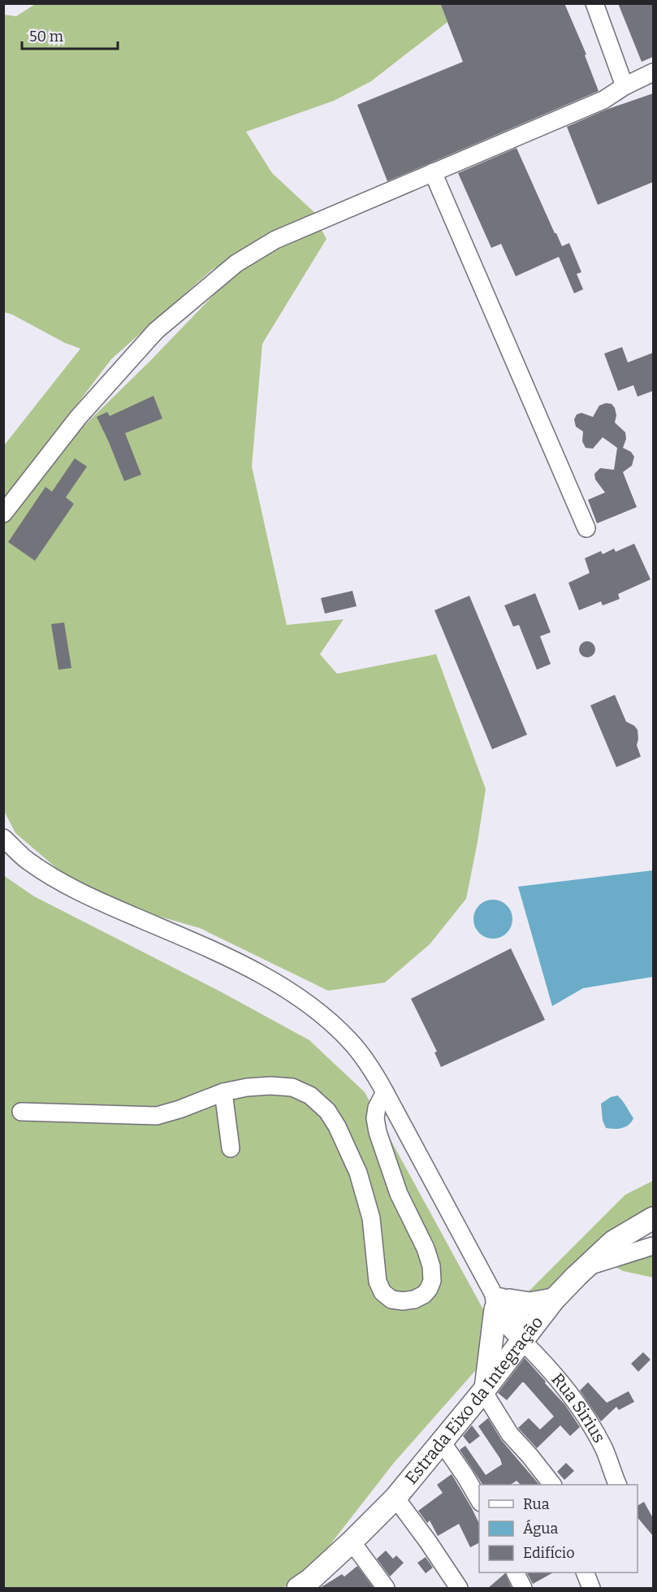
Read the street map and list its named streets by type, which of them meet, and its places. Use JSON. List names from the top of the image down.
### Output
{
  "streets": {
    "main road": ["Estrada Eixo da Integração"],
    "street": ["Rua Sirius"]
  },
  "crossings": [
    ["Estrada Eixo da Integração", "Rua Sirius"]
  ],
  "legend": ["Rua", "Água", "Edifício"],
  "scale_bar": "50 m"
}
